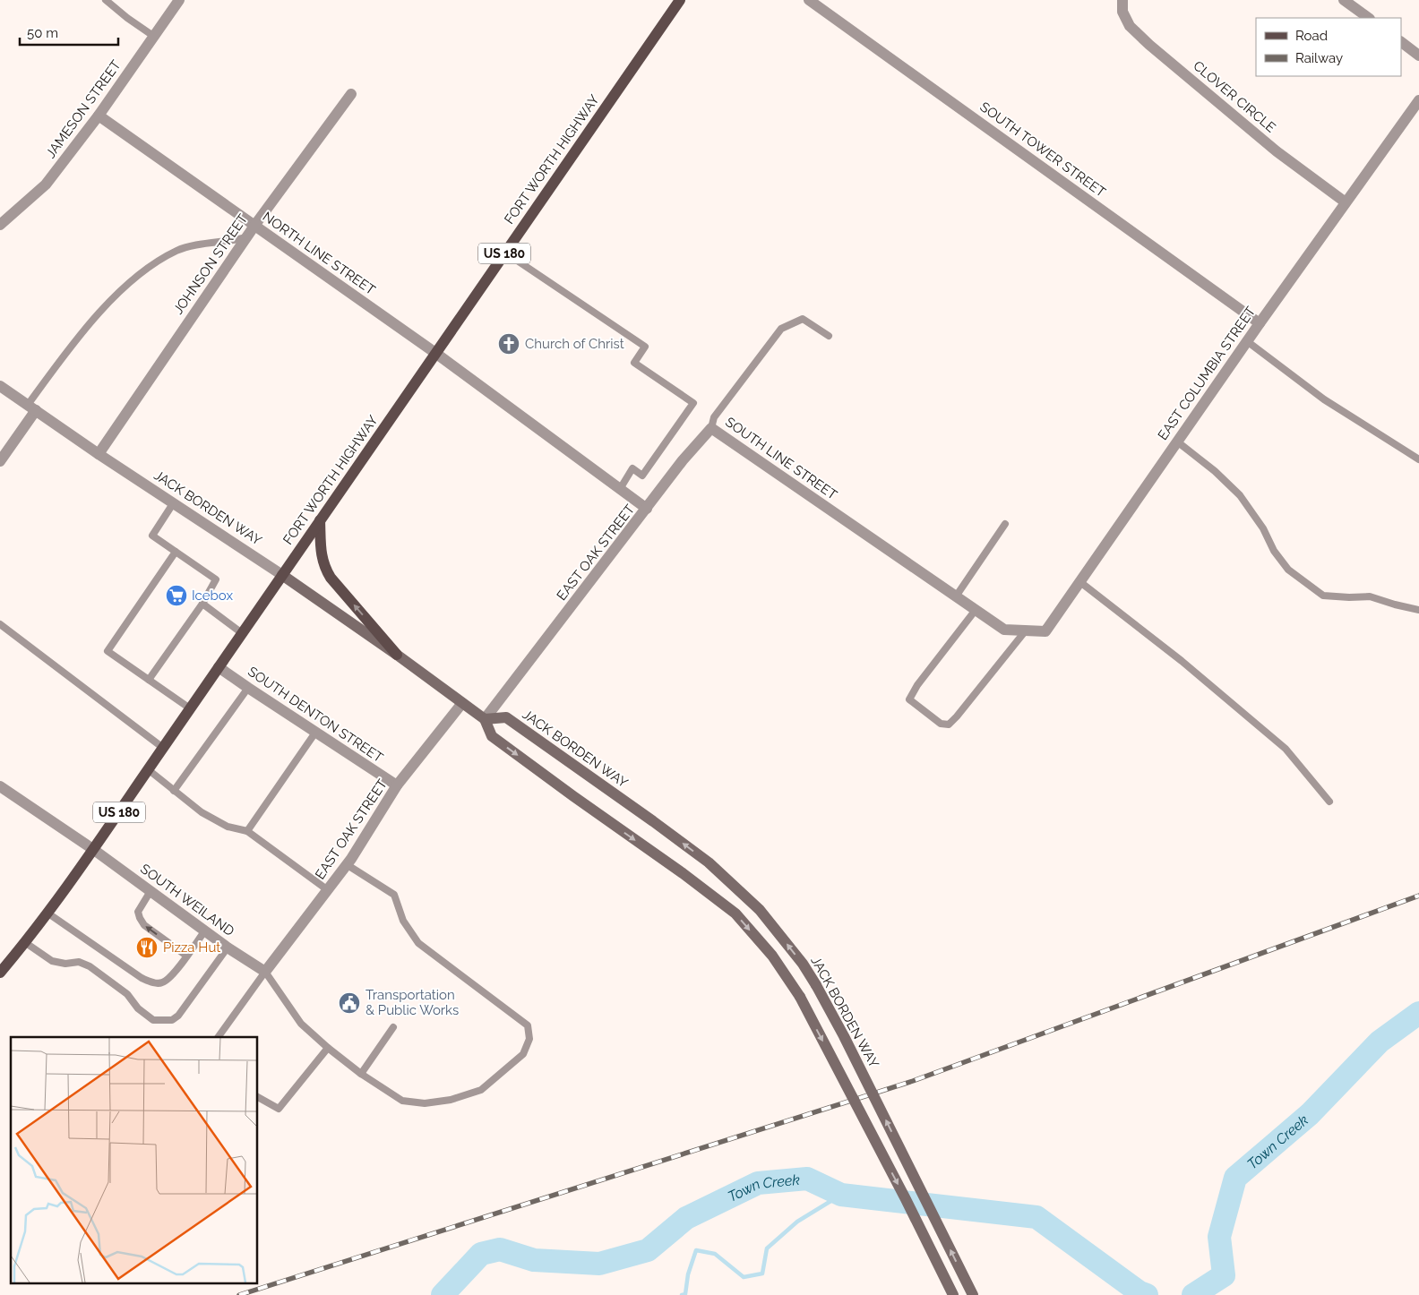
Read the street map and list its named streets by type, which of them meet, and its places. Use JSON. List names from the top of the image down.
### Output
{
  "streets": {
    "main road": ["FORT WORTH HIGHWAY", "US 180", "JACK BORDEN WAY"],
    "street": [
      "CLOVER CIRCLE",
      "JAMESON STREET",
      "SOUTH TOWER STREET",
      "NORTH LINE STREET",
      "JOHNSON STREET",
      "EAST COLUMBIA STREET",
      "SOUTH LINE STREET",
      "EAST OAK STREET",
      "SOUTH DENTON STREET",
      "SOUTH WEILAND"
    ]
  },
  "crossings": [
    ["CLOVER CIRCLE", "EAST COLUMBIA STREET"],
    ["JAMESON STREET", "NORTH LINE STREET"],
    ["SOUTH TOWER STREET", "EAST COLUMBIA STREET"],
    ["FORT WORTH HIGHWAY", "NORTH LINE STREET"],
    ["FORT WORTH HIGHWAY", "JACK BORDEN WAY"],
    ["FORT WORTH HIGHWAY", "SOUTH DENTON STREET"],
    ["FORT WORTH HIGHWAY", "SOUTH WEILAND"],
    ["NORTH LINE STREET", "JOHNSON STREET"],
    ["JOHNSON STREET", "JACK BORDEN WAY"],
    ["EAST COLUMBIA STREET", "SOUTH LINE STREET"],
    ["SOUTH LINE STREET", "EAST OAK STREET"],
    ["JACK BORDEN WAY", "EAST OAK STREET"],
    ["EAST OAK STREET", "SOUTH DENTON STREET"],
    ["EAST OAK STREET", "SOUTH WEILAND"]
  ],
  "water": ["Town Creek"],
  "places": {
    "church": ["Church of Christ"],
    "supermarket": ["Icebox"],
    "restaurant": ["Pizza Hut"],
    "public building": ["Transportation & Public Works"]
  },
  "legend": ["Road", "Railway"],
  "scale_bar": "50 m"
}
